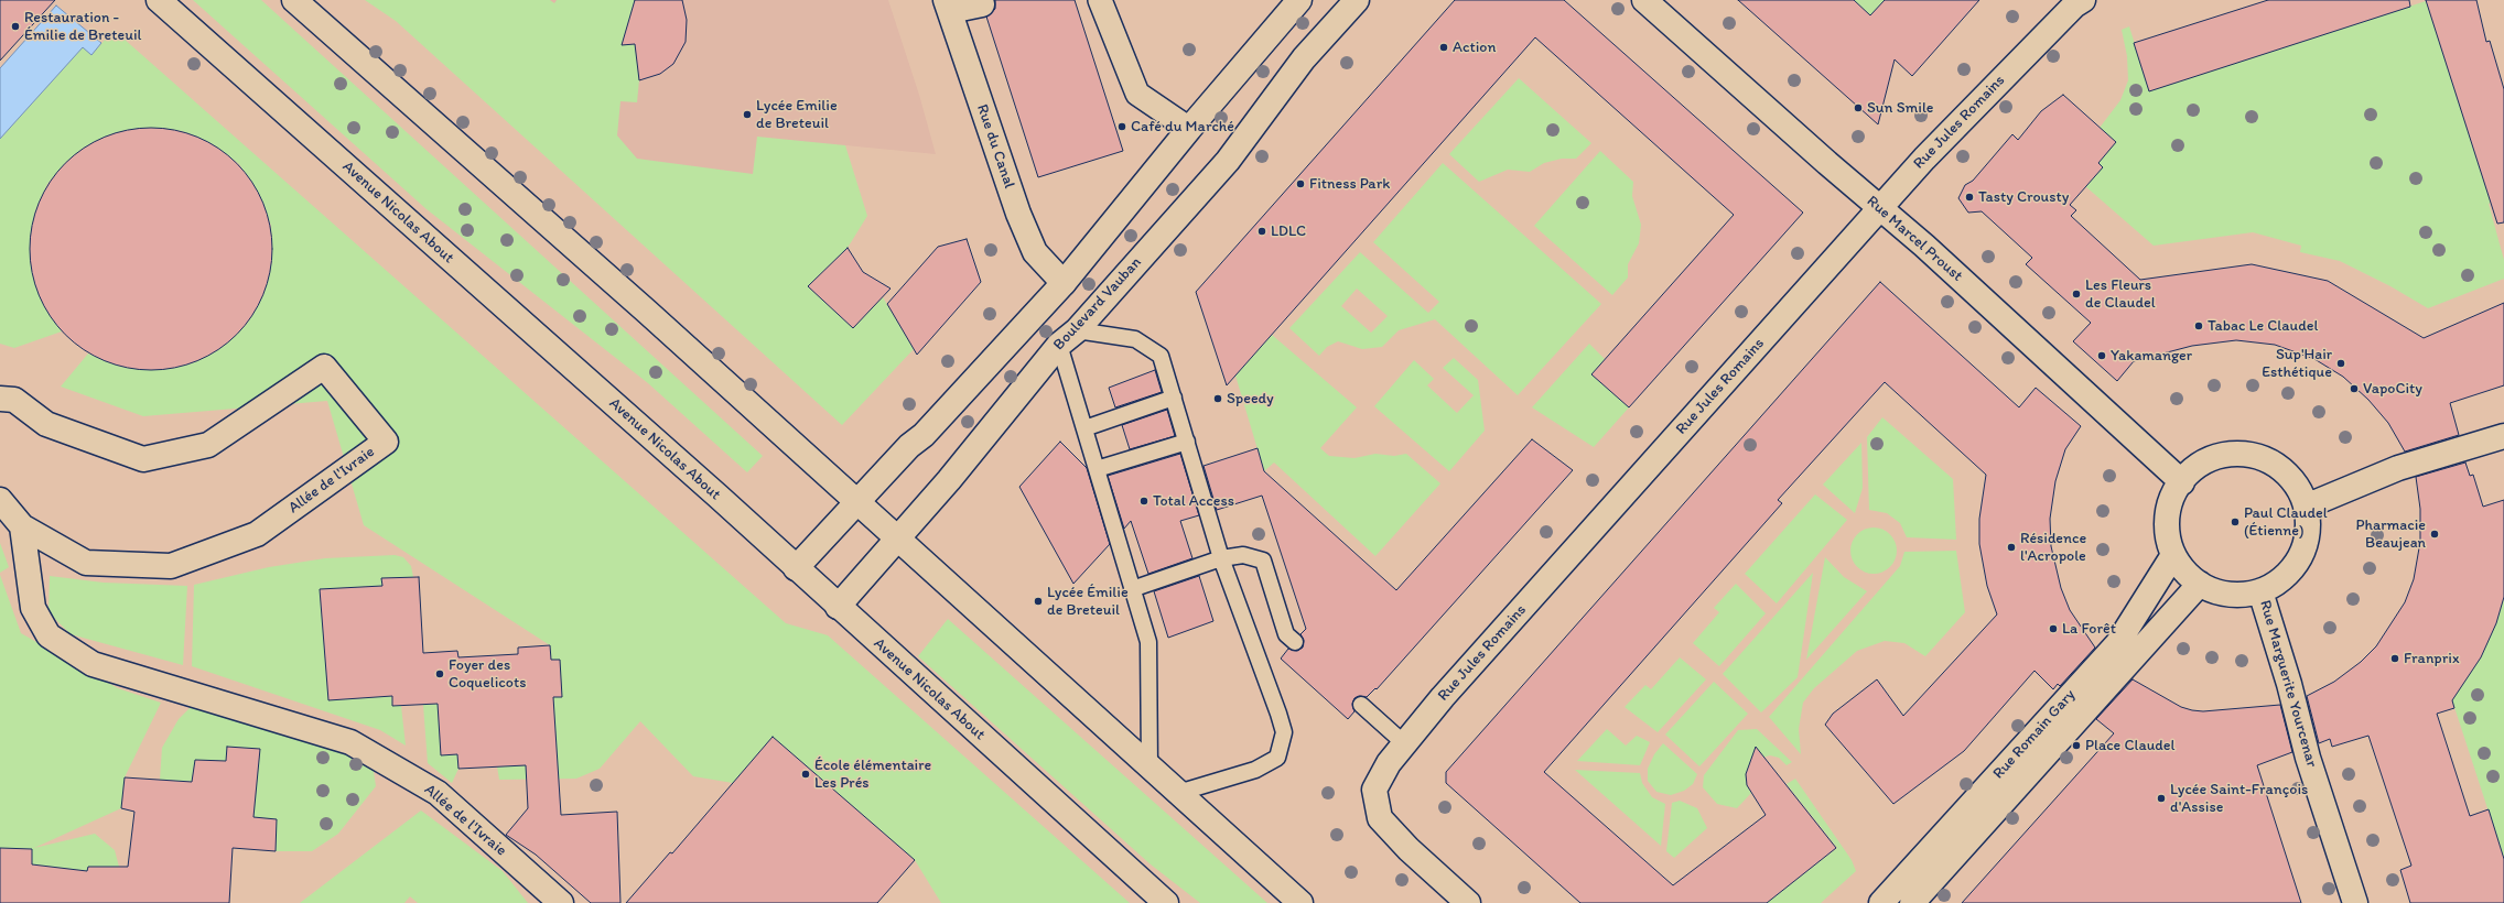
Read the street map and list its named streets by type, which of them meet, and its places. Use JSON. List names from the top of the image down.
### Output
{
  "streets": {
    "street": [
      "Rue Jules Romains",
      "Rue du Canal",
      "Avenue Nicolas About",
      "Rue Marcel Proust",
      "Boulevard Vauban",
      "Allée de l'Ivraie",
      "Rue Marguerite Yourcenar",
      "Rue Romain Gary"
    ]
  },
  "crossings": [
    ["Rue Jules Romains", "Rue Marcel Proust"],
    ["Avenue Nicolas About", "Boulevard Vauban"],
    ["Rue Marcel Proust", "Rue Marguerite Yourcenar"],
    ["Rue Marcel Proust", "Rue Romain Gary"],
    ["Rue Marguerite Yourcenar", "Rue Romain Gary"]
  ],
  "places": [
    "Restauration - Émilie de Breteuil",
    "Action",
    "Sun Smile",
    "Lycée Emilie de Breteuil",
    "Café du Marché",
    "Fitness Park",
    "Tasty Crousty",
    "LDLC",
    "Les Fleurs de Claudel",
    "Tabac Le Claudel",
    "Yakamanger",
    "Sup'Hair Esthétique",
    "VapoCity",
    "Speedy",
    "Total Access",
    "Paul Claudel (Étienne)",
    "Pharmacie Beaujean",
    "Résidence l'Acropole",
    "Lycée Émilie de Breteuil",
    "La Forêt",
    "Franprix",
    "Foyer des Coquelicots",
    "Place Claudel",
    "École élémentaire Les Prés",
    "Lycée Saint-François d'Assise"
  ]
}
